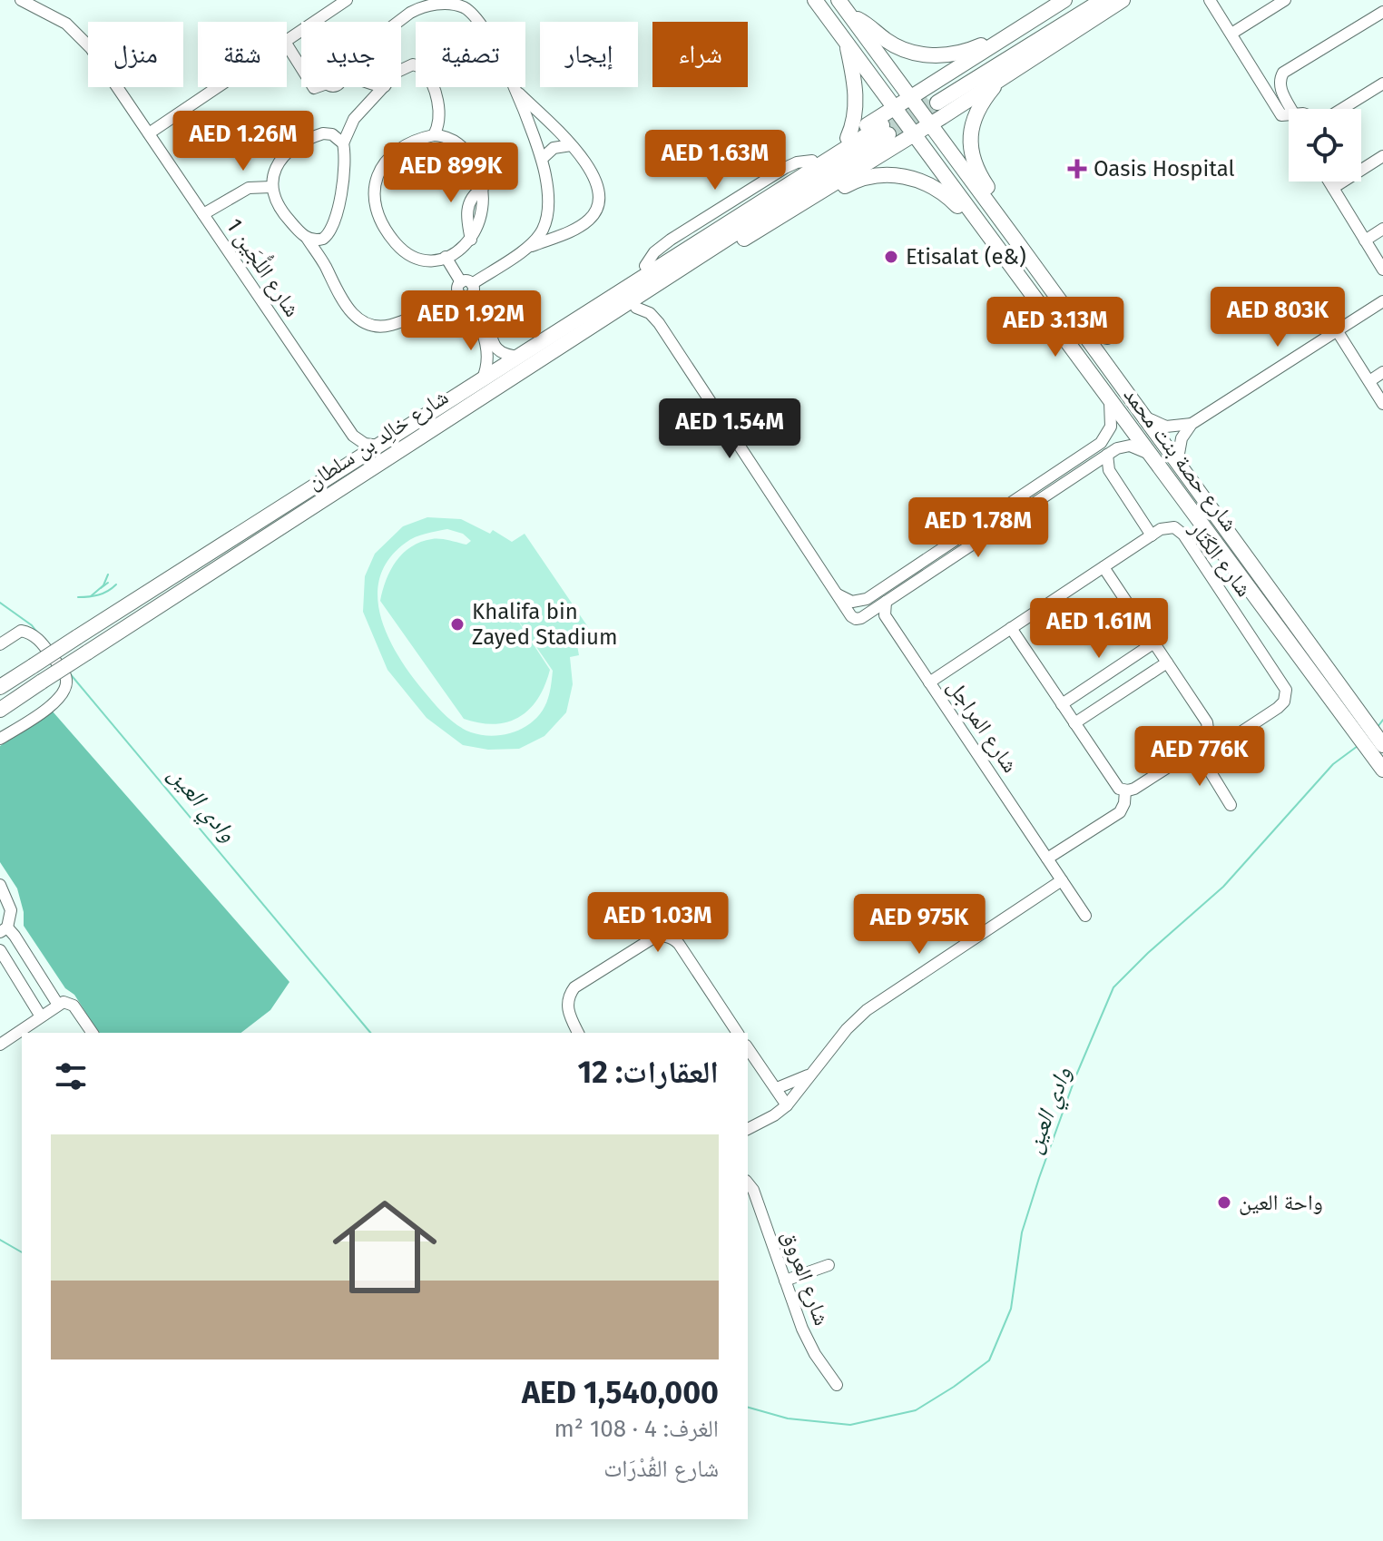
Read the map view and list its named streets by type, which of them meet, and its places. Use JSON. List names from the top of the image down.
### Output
{
  "streets": {
    "main road": ["شارع خالِد بن سلطان", "شارع حصة بنت محمد"],
    "street": [
      "شارع اللُّجَين 1",
      "شارع الكَنَار",
      "شارع المراجل",
      "شارع العروق"
    ]
  },
  "crossings": [
    ["شارع الكَنَار", "شارع المراجل"]
  ],
  "water": ["وادي العين"],
  "places": {
    "health": ["Oasis Hospital"],
    "other": ["Etisalat (e&)", "Khalifa bin Zayed Stadium", "واحة العين"]
  },
  "page": {
    "chip": [
      "شراء",
      "إيجار",
      "تصفية",
      "جديد",
      "شقة",
      "منزل"
    ],
    "price": [
      "AED 1.26M",
      "AED 1.63M",
      "AED 899K",
      "AED 803K",
      "AED 1.92M",
      "AED 3.13M",
      "AED 1.54M",
      "AED 1.78M",
      "AED 1.61M",
      "AED 776K",
      "AED 1.03M",
      "AED 975K"
    ],
    "heading": "العقارات: 12",
    "list": [
      {
        "name": "AED 1,540,000",
        "note": "الغرف: 4 · 108 m² · شارع القُدْرَات"
      }
    ]
  }
}
